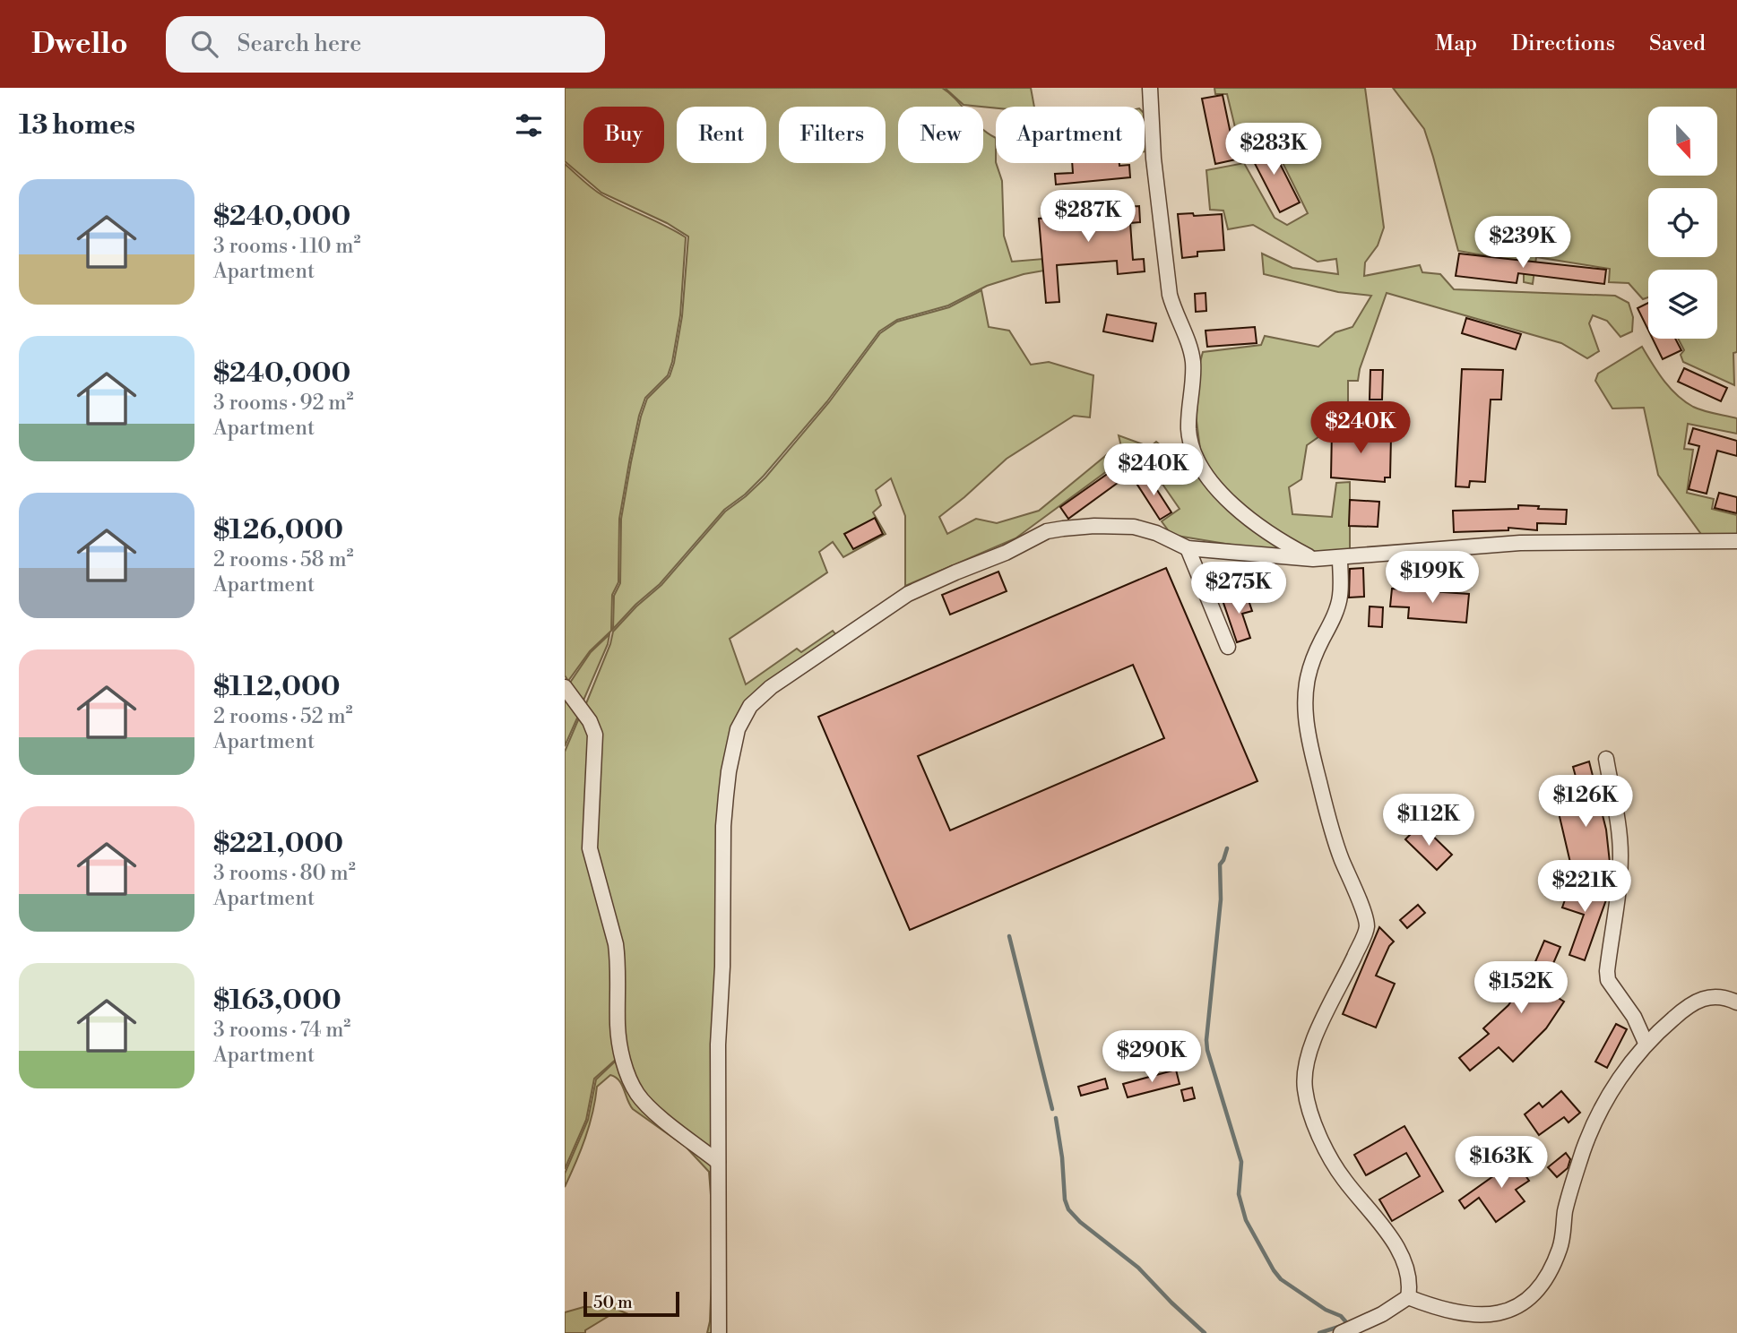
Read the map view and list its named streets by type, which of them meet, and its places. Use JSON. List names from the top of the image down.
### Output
{
  "scale_bar": "50 m",
  "north": "bottom",
  "page": {
    "header": "Dwello",
    "search": "Search here",
    "nav": ["Map", "Directions", "Saved"],
    "heading": "13 homes",
    "chip": [
      "Buy",
      "Rent",
      "Filters",
      "New",
      "Apartment"
    ],
    "price": [
      "$283K",
      "$287K",
      "$239K",
      "$240K",
      "$240K",
      "$199K",
      "$275K",
      "$126K",
      "$112K",
      "$221K",
      "$152K",
      "$290K",
      "$163K"
    ],
    "list": [
      {
        "name": "$240,000",
        "note": "3 rooms · 110 m² · Apartment"
      },
      {
        "name": "$240,000",
        "note": "3 rooms · 92 m² · Apartment"
      },
      {
        "name": "$126,000",
        "note": "2 rooms · 58 m² · Apartment"
      },
      {
        "name": "$112,000",
        "note": "2 rooms · 52 m² · Apartment"
      },
      {
        "name": "$221,000",
        "note": "3 rooms · 80 m² · Apartment"
      },
      {
        "name": "$163,000",
        "note": "3 rooms · 74 m² · Apartment"
      }
    ],
    "scale": "50 m"
  }
}
